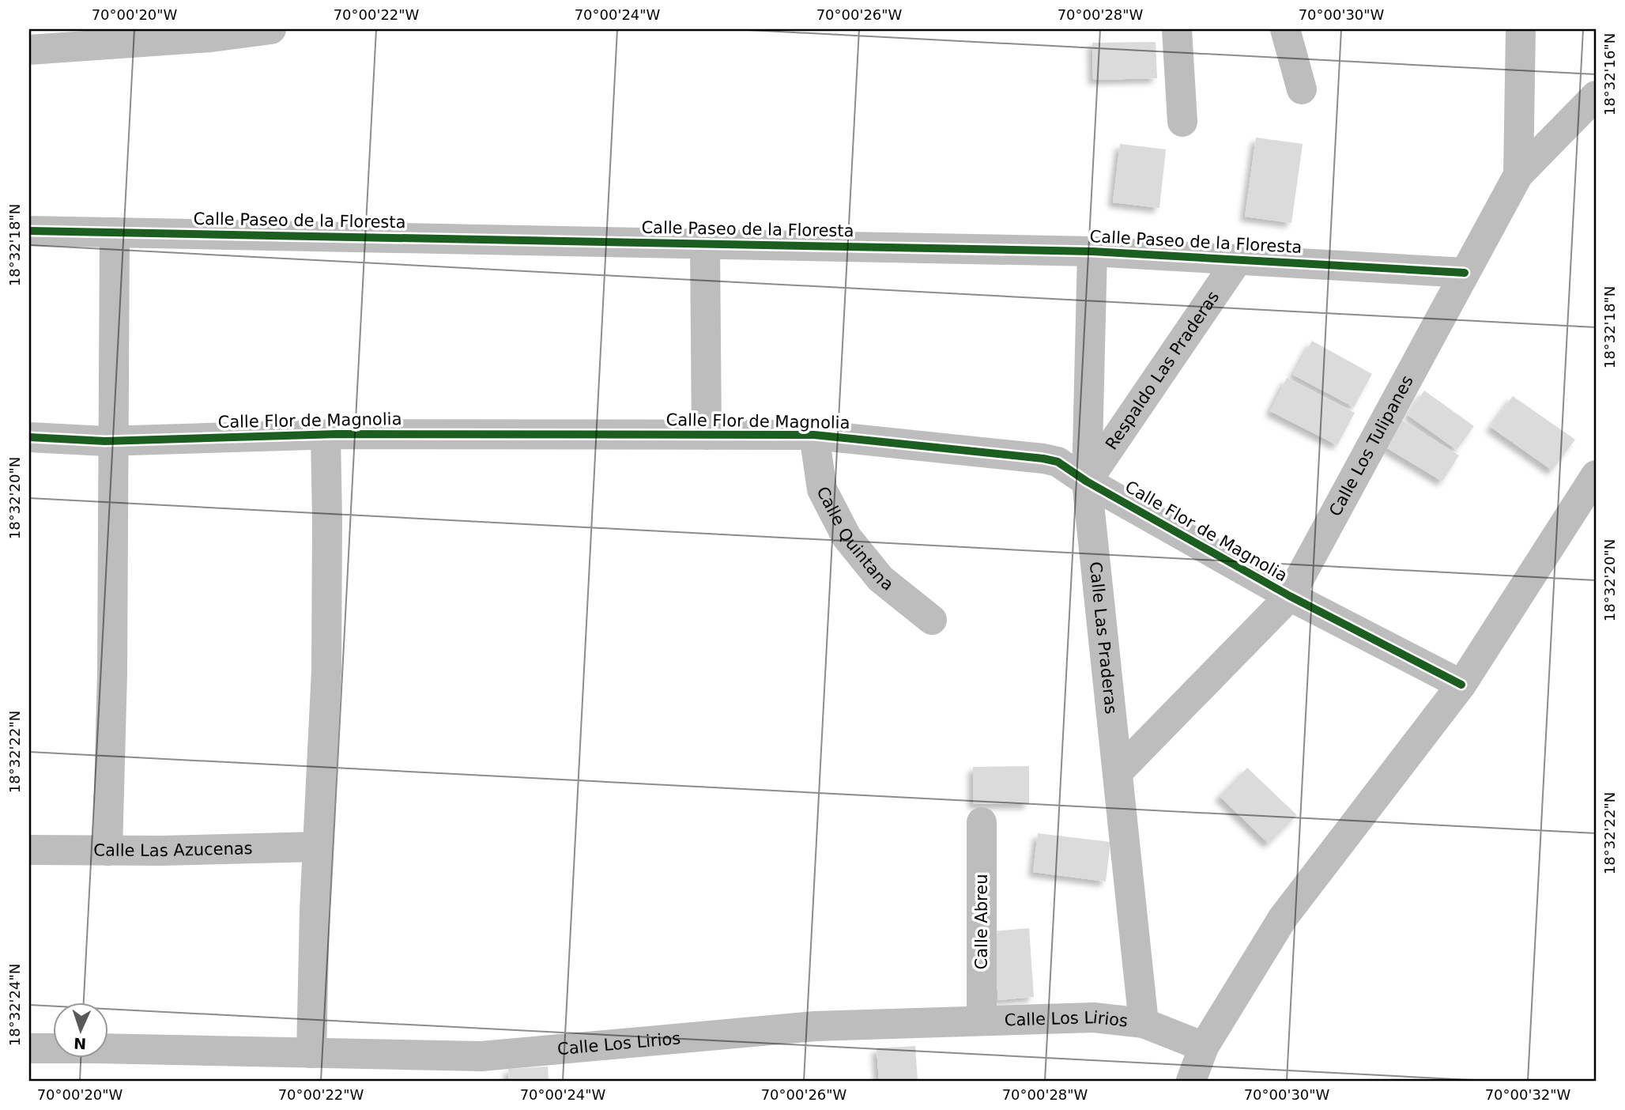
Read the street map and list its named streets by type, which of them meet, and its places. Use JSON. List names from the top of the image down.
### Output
{
  "streets": {
    "street": [
      "Calle Paseo de la Floresta",
      "Respaldo Las Praderas",
      "Calle Flor de Magnolia",
      "Calle Los Tulipanes",
      "Calle Quintana",
      "Calle Las Praderas",
      "Calle Las Azucenas",
      "Calle Abreu",
      "Calle Los Lirios"
    ]
  },
  "crossings": [
    ["Calle Paseo de la Floresta", "Respaldo Las Praderas"],
    ["Calle Paseo de la Floresta", "Calle Los Tulipanes"],
    ["Calle Paseo de la Floresta", "Calle Las Praderas"],
    ["Respaldo Las Praderas", "Calle Flor de Magnolia"],
    ["Respaldo Las Praderas", "Calle Las Praderas"],
    ["Calle Flor de Magnolia", "Calle Los Tulipanes"],
    ["Calle Flor de Magnolia", "Calle Quintana"],
    ["Calle Flor de Magnolia", "Calle Las Praderas"],
    ["Calle Los Tulipanes", "Calle Las Praderas"],
    ["Calle Las Praderas", "Calle Los Lirios"],
    ["Calle Abreu", "Calle Los Lirios"]
  ],
  "north": "bottom",
  "coordinates": [
    "70°00'20\"W",
    "70°00'22\"W",
    "70°00'24\"W",
    "70°00'26\"W",
    "70°00'28\"W",
    "70°00'30\"W",
    "18°32'16\"N",
    "18°32'18\"N",
    "18°32'20\"N",
    "18°32'22\"N",
    "18°32'24\"N",
    "70°00'32\"W"
  ]
}
